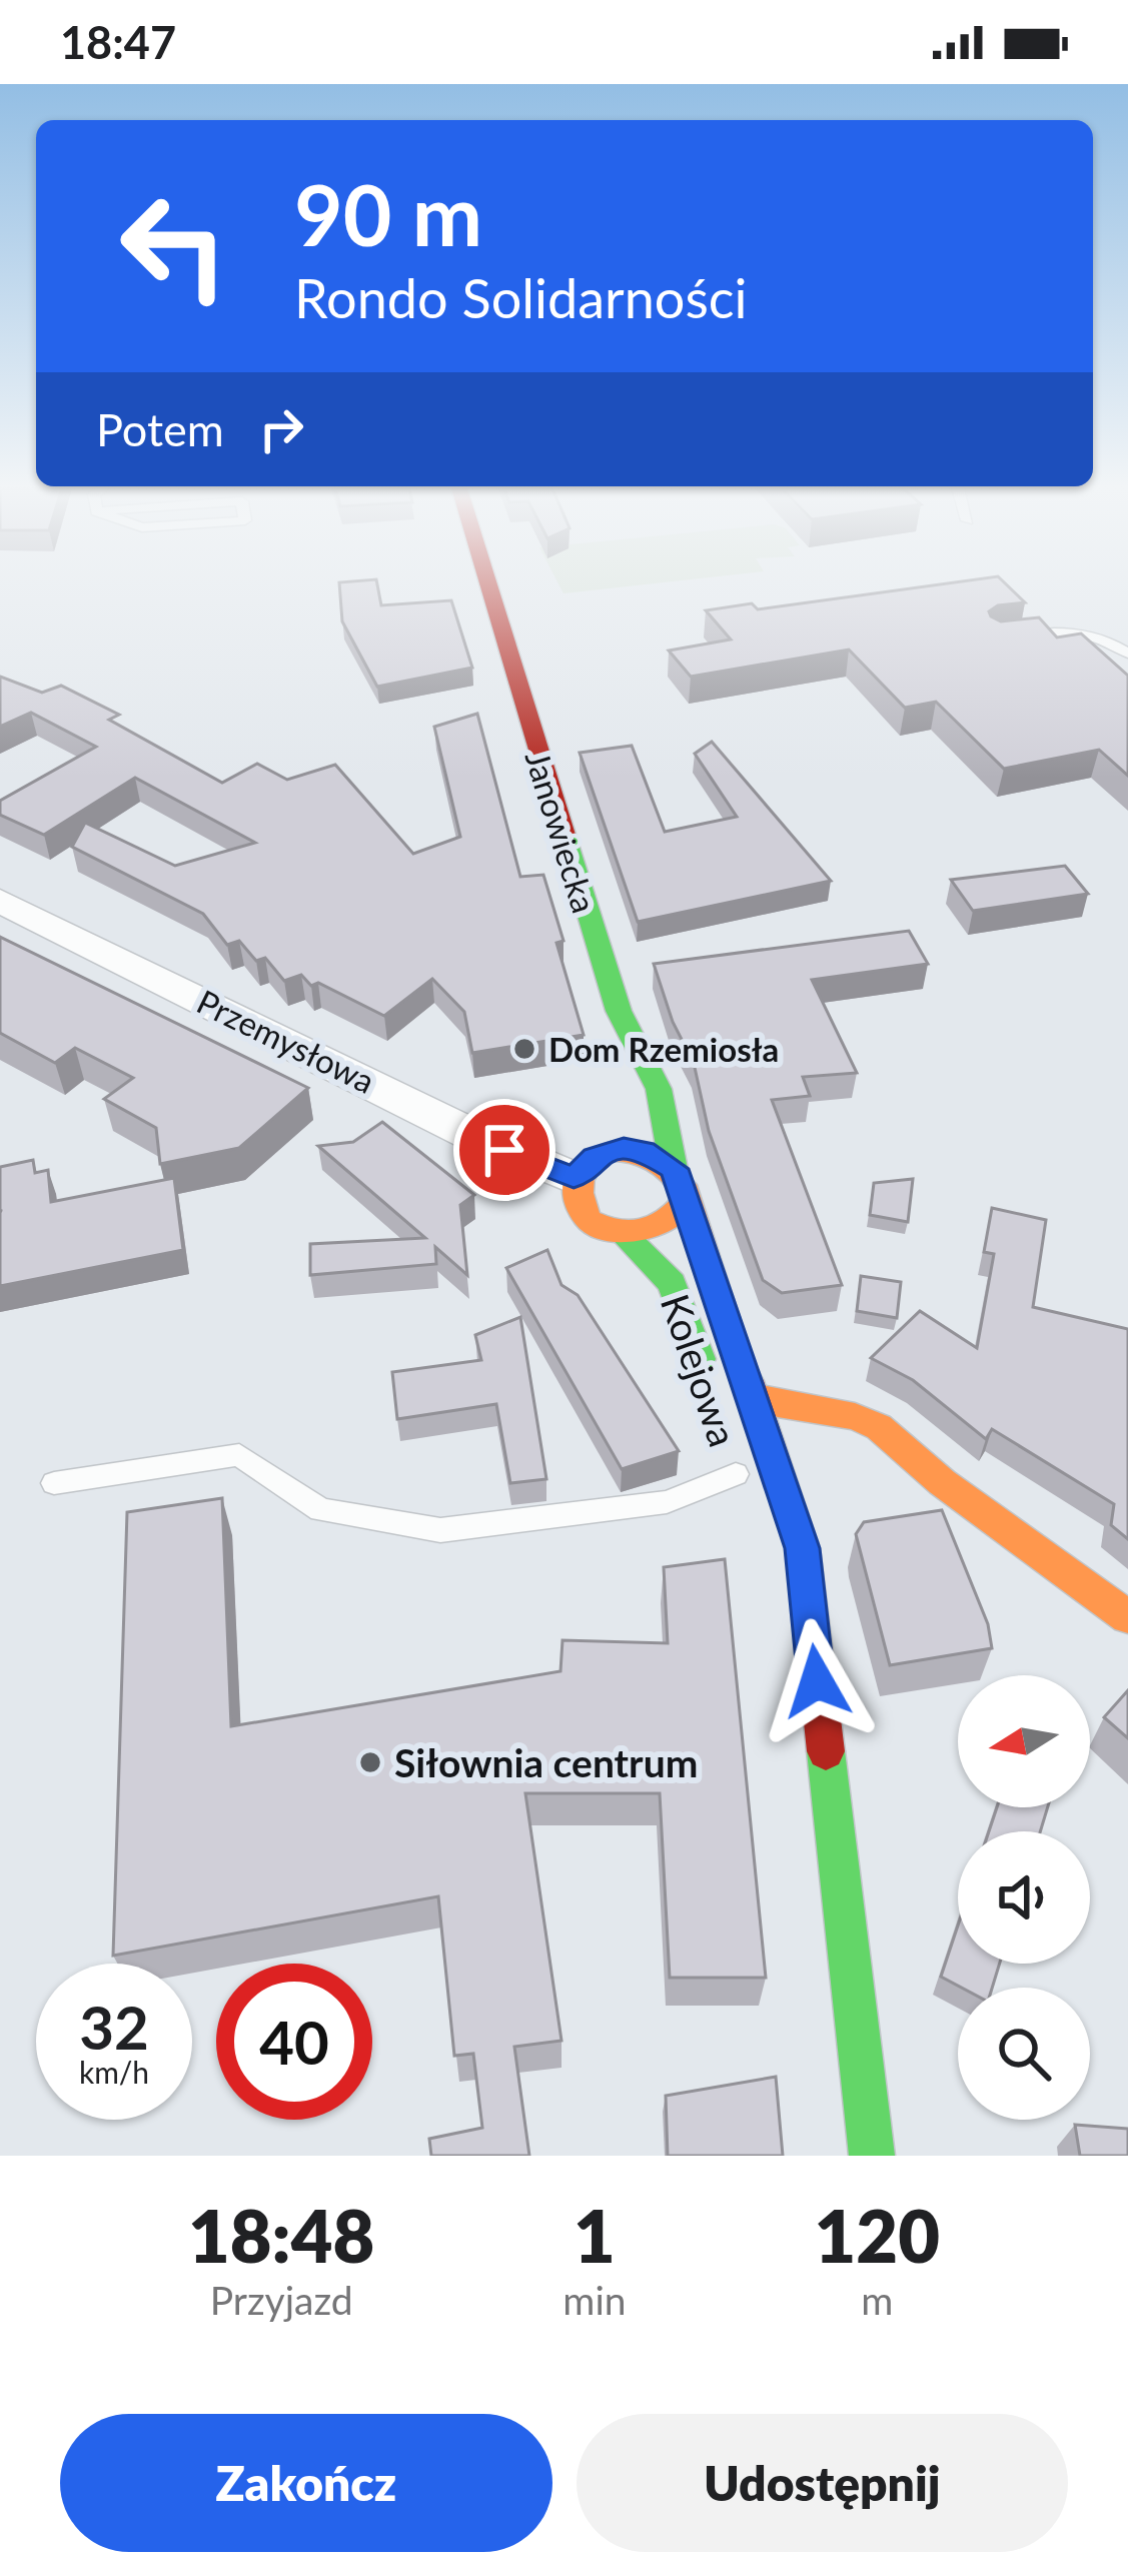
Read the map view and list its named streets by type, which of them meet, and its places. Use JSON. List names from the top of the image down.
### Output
{
  "streets": {
    "street": ["Janowiecka", "Przemysłowa", "Kolejowa"]
  },
  "crossings": [
    ["Janowiecka", "Przemysłowa"],
    ["Janowiecka", "Kolejowa"],
    ["Przemysłowa", "Kolejowa"]
  ],
  "places": ["Dom Rzemiosła", "Siłownia centrum"],
  "north": "left",
  "page": {
    "status": "18:47",
    "turn": ["90 m", "Rondo Solidarności"],
    "then": "Potem",
    "speed": "32 km/h",
    "limit": "40",
    "eta": [
      "18:48",
      "Przyjazd",
      "1",
      "min",
      "120",
      "m"
    ],
    "buttons": ["Zakończ", "Udostępnij"]
  }
}
